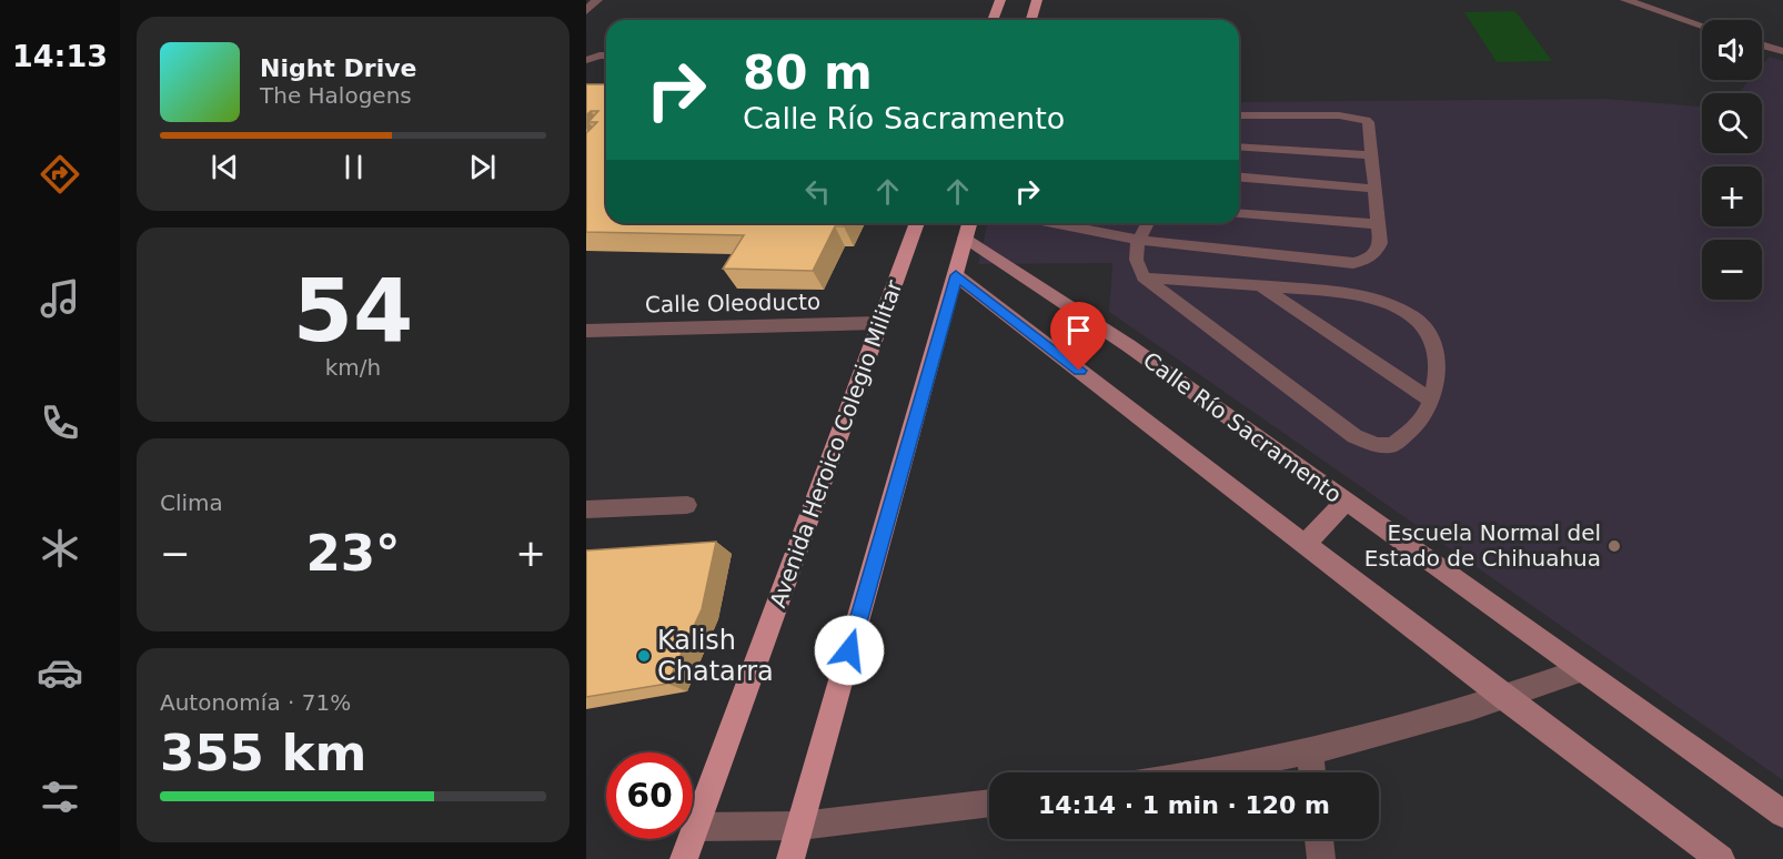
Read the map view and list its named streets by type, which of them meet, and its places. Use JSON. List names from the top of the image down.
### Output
{
  "streets": {
    "main road": ["Avenida Heroico Colegio Militar"],
    "street": ["Calle Oleoducto", "Calle Río Sacramento"]
  },
  "crossings": [
    ["Calle Oleoducto", "Avenida Heroico Colegio Militar"]
  ],
  "places": ["Escuela Normal del Estado de Chihuahua", "Kalish Chatarra"],
  "page": {
    "tabs": "14:13",
    "map_buttons": ["+", "−"],
    "turn": ["80 m", "Calle Río Sacramento"],
    "song": ["Night Drive", "The Halogens"],
    "tile": [
      ["54", "km/h"],
      "Clima",
      ["Autonomía · 71%", "355 km"]
    ],
    "heat": ["−", "23°", "+"],
    "limit": "60",
    "trip": "14:14 · 1 min · 120 m"
  }
}
